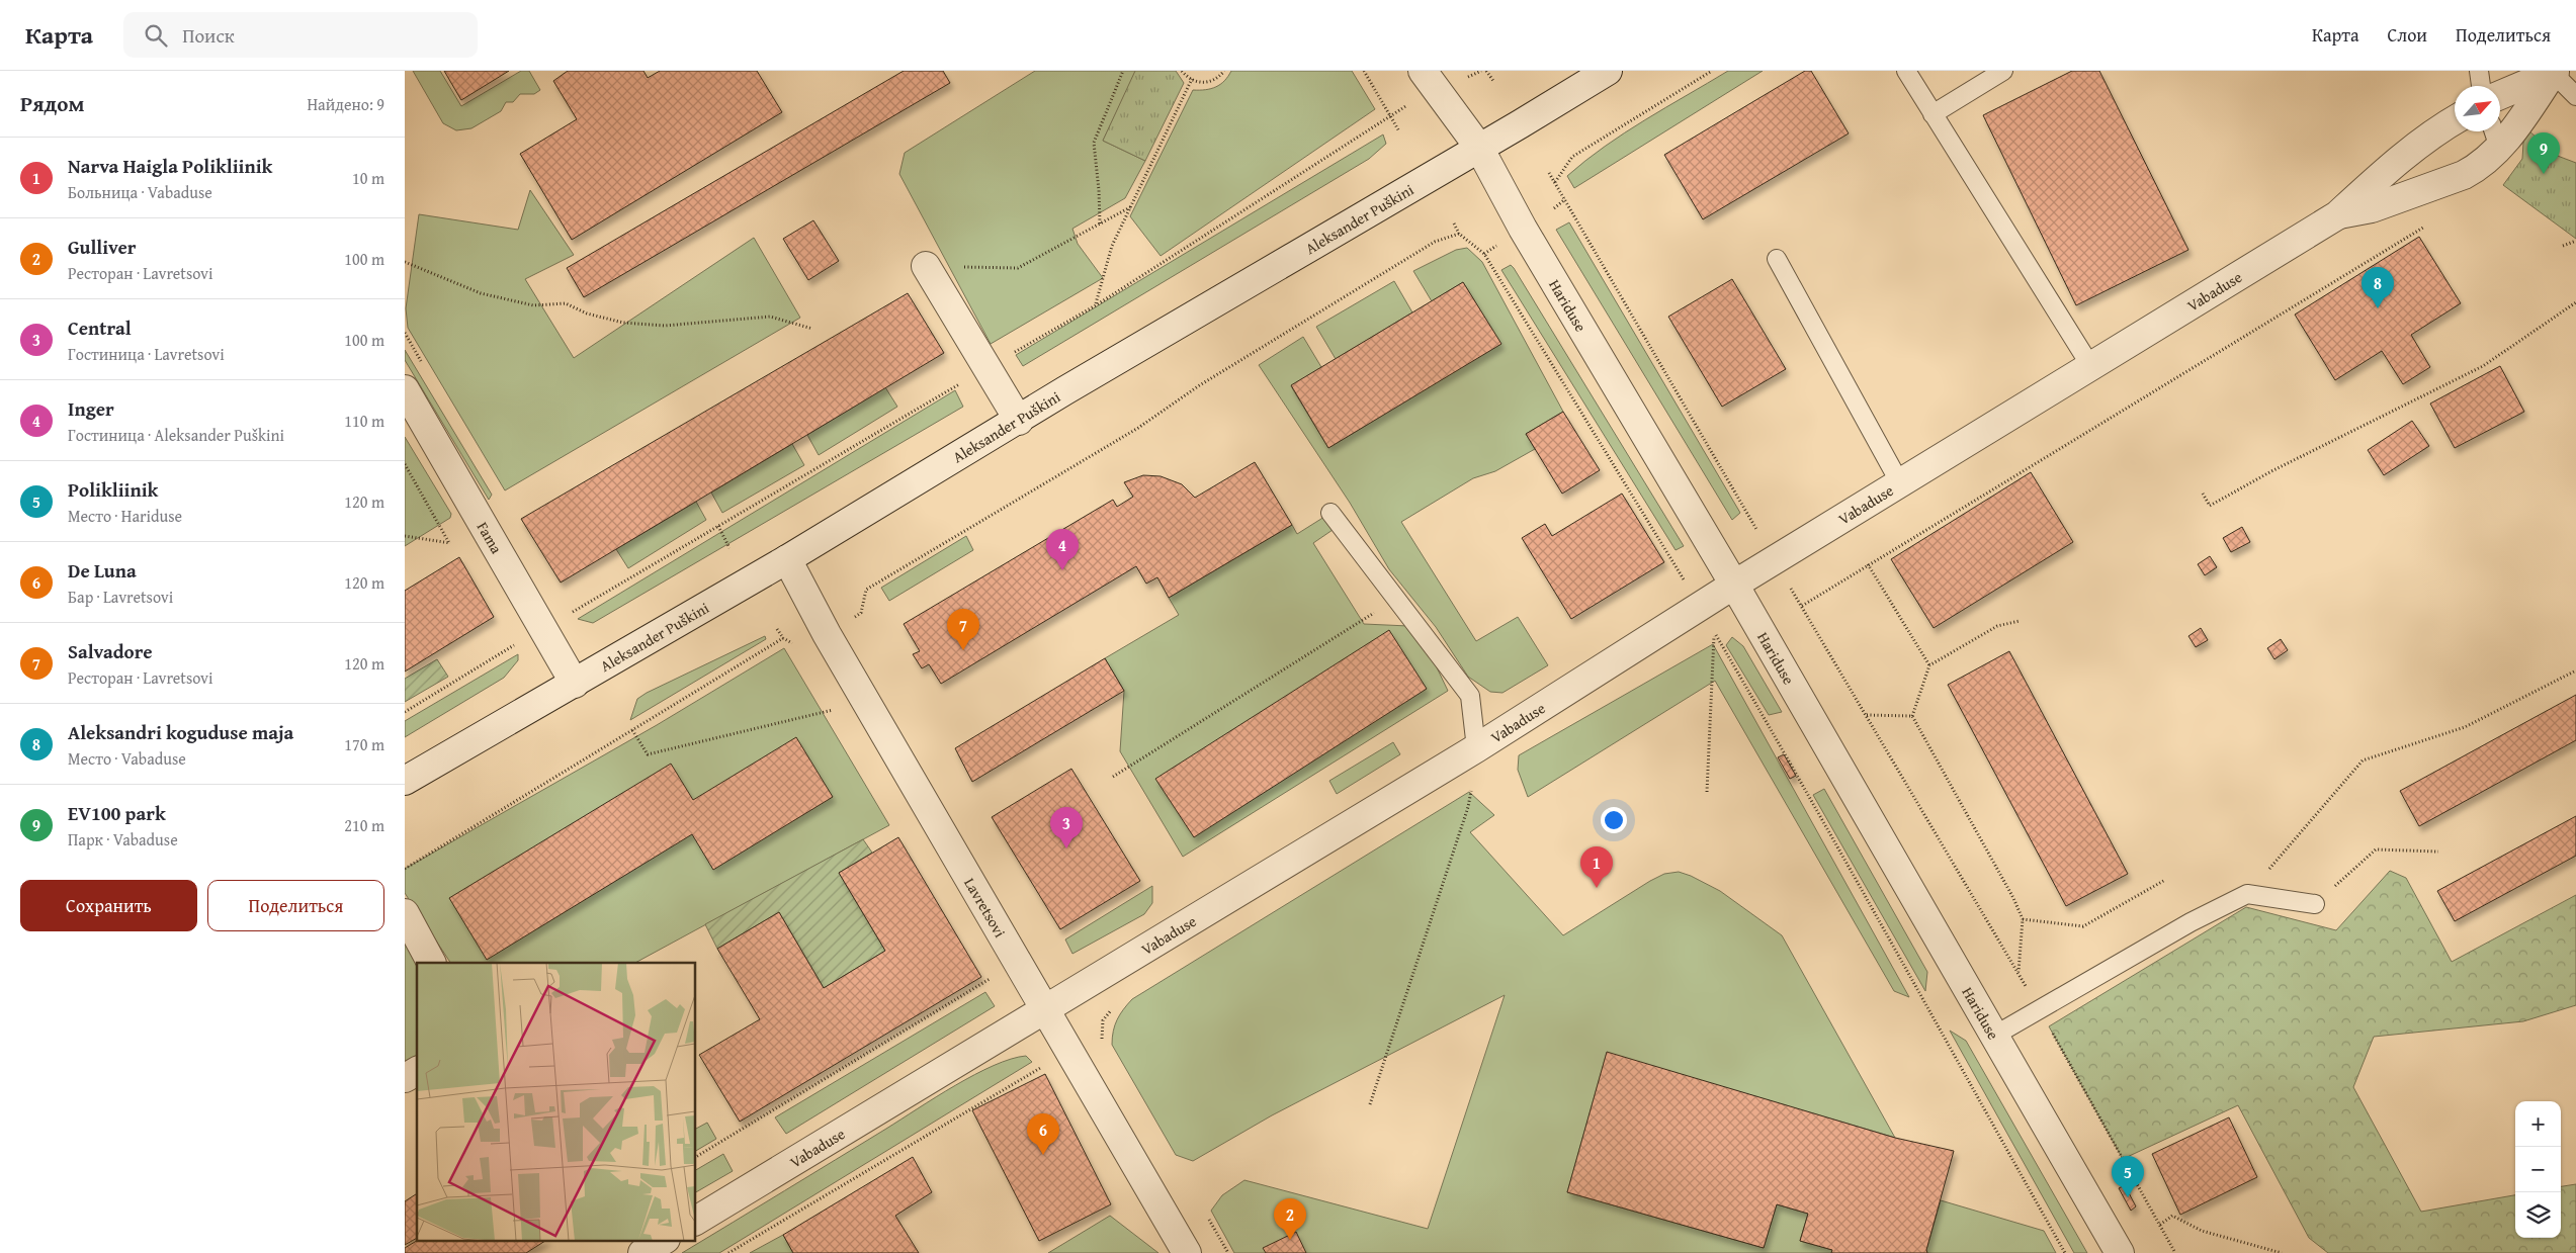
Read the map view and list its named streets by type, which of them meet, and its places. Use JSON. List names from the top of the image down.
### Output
{
  "streets": {
    "street": [
      "Aleksander Puškini",
      "Vabaduse",
      "Hariduse",
      "Fama",
      "Lavretsovi"
    ]
  },
  "crossings": [
    ["Aleksander Puškini", "Hariduse"],
    ["Aleksander Puškini", "Fama"],
    ["Aleksander Puškini", "Lavretsovi"],
    ["Vabaduse", "Hariduse"],
    ["Vabaduse", "Lavretsovi"]
  ],
  "north": "top right",
  "page": {
    "header": "Карта",
    "search": "Поиск",
    "nav": ["Карта", "Слои", "Поделиться"],
    "heading": ["Рядом", "Найдено: 9"],
    "pins": [
      "9",
      "8",
      "4",
      "7",
      "3",
      "1",
      "6",
      "5",
      "2"
    ],
    "list": [
      {
        "mark": "1",
        "name": "Narva Haigla Polikliinik",
        "note": "Больница · Vabaduse",
        "value": "10 m"
      },
      {
        "mark": "2",
        "name": "Gulliver",
        "note": "Ресторан · Lavretsovi",
        "value": "100 m"
      },
      {
        "mark": "3",
        "name": "Central",
        "note": "Гостиница · Lavretsovi",
        "value": "100 m"
      },
      {
        "mark": "4",
        "name": "Inger",
        "note": "Гостиница · Aleksander Puškini",
        "value": "110 m"
      },
      {
        "mark": "5",
        "name": "Polikliinik",
        "note": "Место · Hariduse",
        "value": "120 m"
      },
      {
        "mark": "6",
        "name": "De Luna",
        "note": "Бар · Lavretsovi",
        "value": "120 m"
      },
      {
        "mark": "7",
        "name": "Salvadore",
        "note": "Ресторан · Lavretsovi",
        "value": "120 m"
      },
      {
        "mark": "8",
        "name": "Aleksandri koguduse maja",
        "note": "Место · Vabaduse",
        "value": "170 m"
      },
      {
        "mark": "9",
        "name": "EV100 park",
        "note": "Парк · Vabaduse",
        "value": "210 m"
      }
    ],
    "buttons": ["Сохранить", "Поделиться"],
    "map_buttons": ["+", "−"]
  }
}
